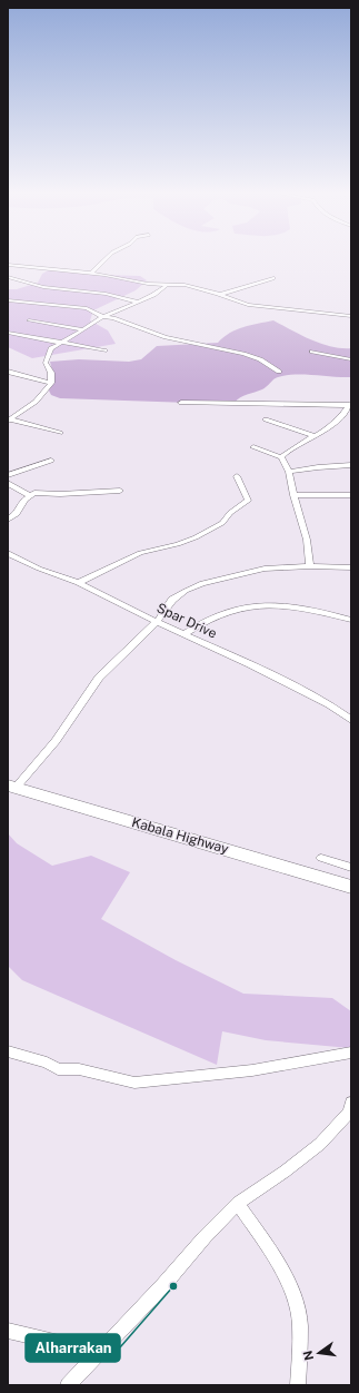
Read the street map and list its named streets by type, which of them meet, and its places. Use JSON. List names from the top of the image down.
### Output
{
  "streets": {
    "main road": ["Kabala Highway"],
    "street": ["Spar Drive"]
  },
  "places": ["Alharrakan"],
  "north": "left"
}
